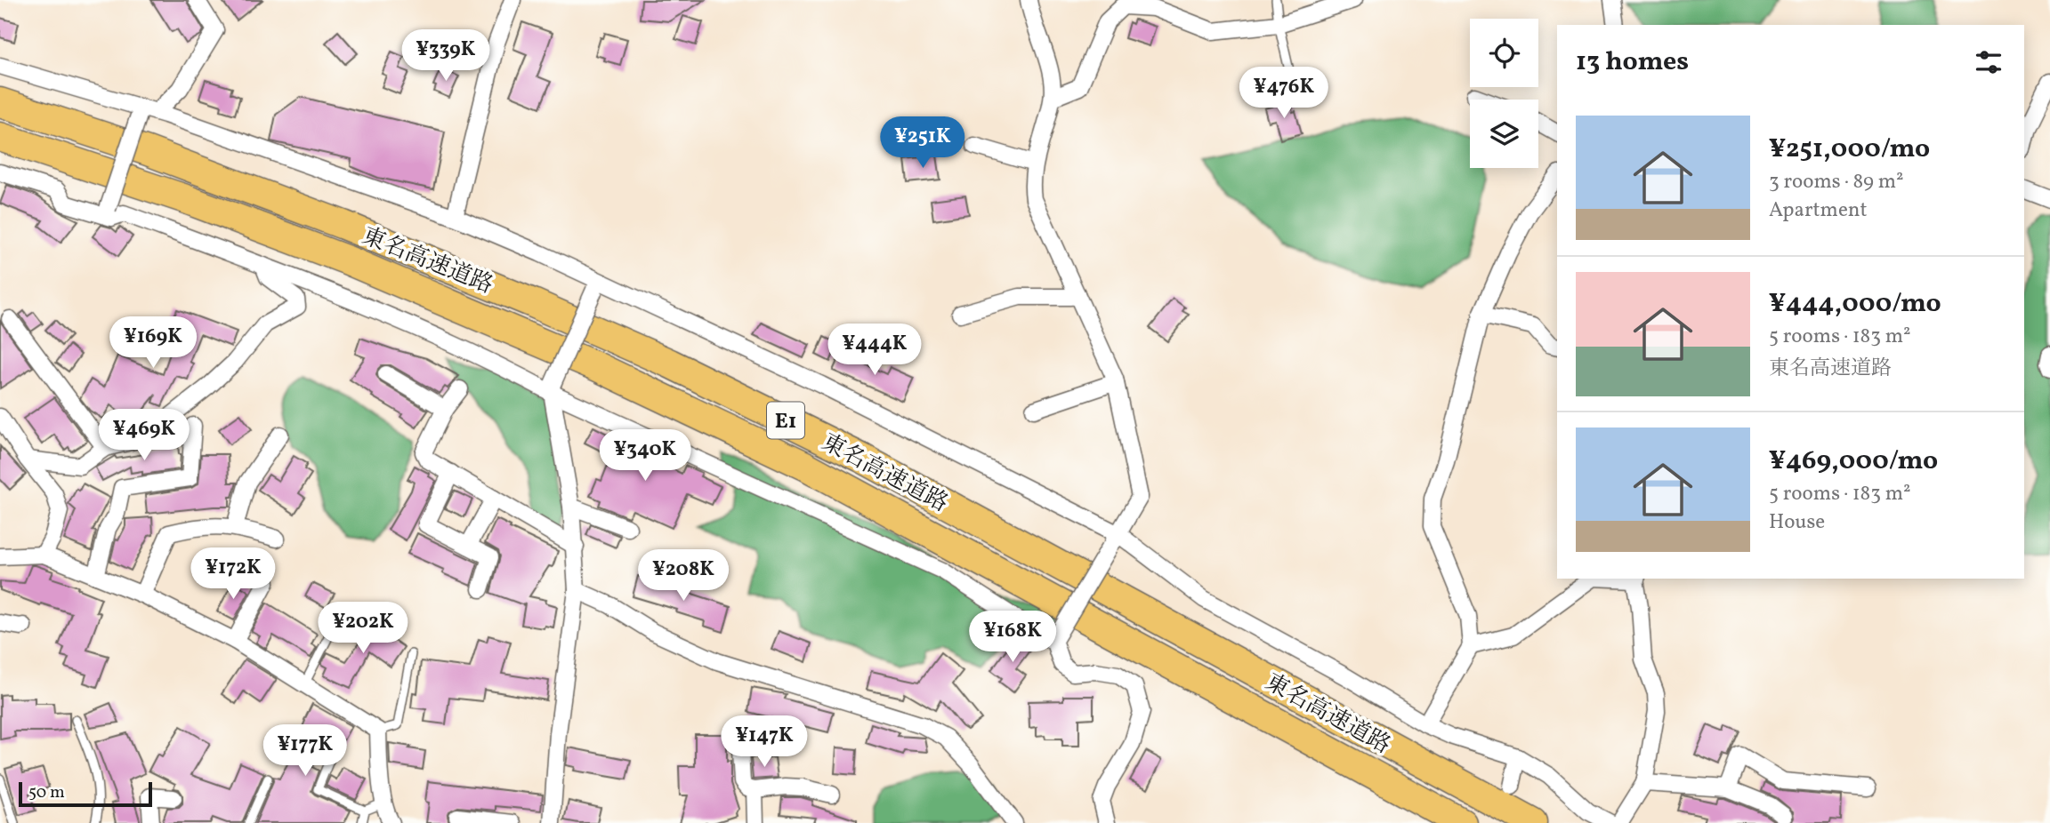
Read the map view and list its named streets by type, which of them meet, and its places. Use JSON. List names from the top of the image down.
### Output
{
  "streets": {
    "highway": ["東名高速道路", "E1"]
  },
  "scale_bar": "50 m",
  "page": {
    "heading": "13 homes",
    "price": [
      "¥339K",
      "¥476K",
      "¥251K",
      "¥169K",
      "¥444K",
      "¥469K",
      "¥340K",
      "¥172K",
      "¥208K",
      "¥202K",
      "¥168K",
      "¥147K",
      "¥177K"
    ],
    "list": [
      {
        "name": "¥251,000/mo",
        "note": "3 rooms · 89 m² · Apartment"
      },
      {
        "name": "¥444,000/mo",
        "note": "5 rooms · 183 m² · 東名高速道路"
      },
      {
        "name": "¥469,000/mo",
        "note": "5 rooms · 183 m² · House"
      }
    ],
    "scale": "50 m"
  }
}
